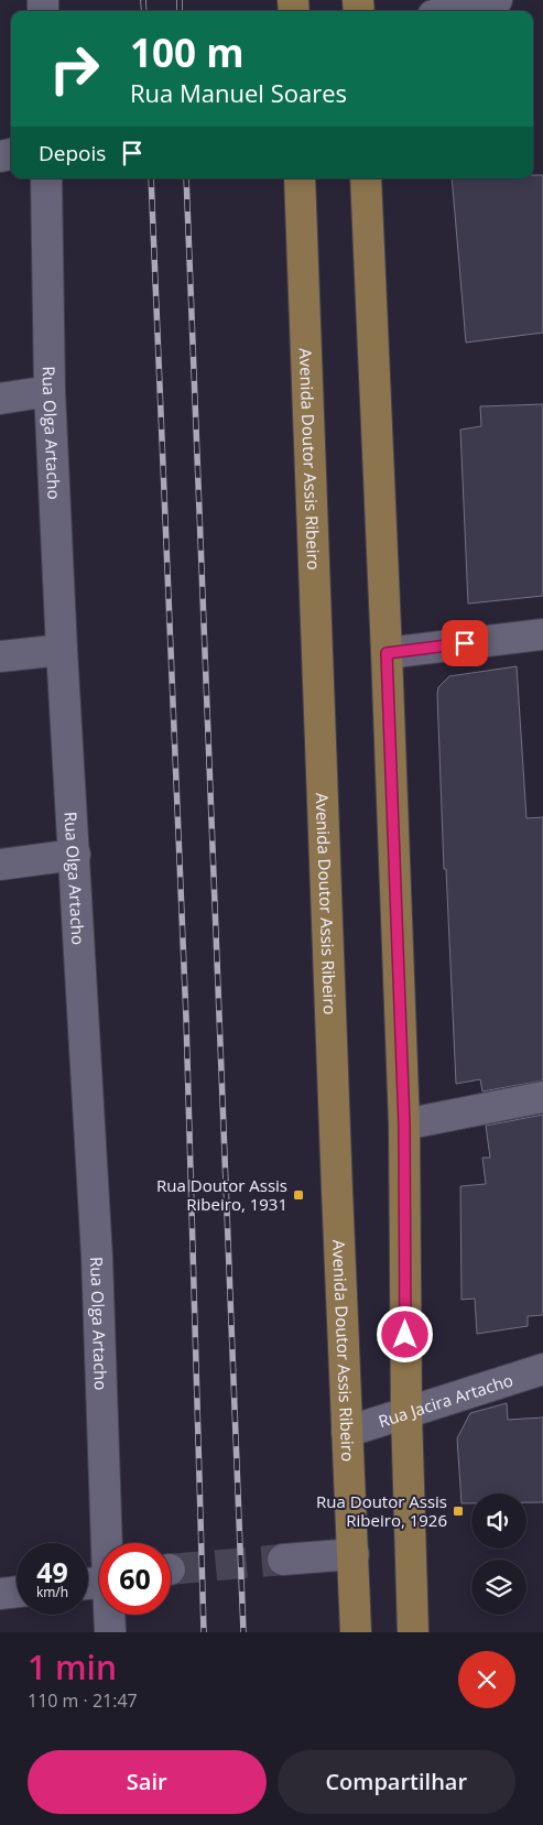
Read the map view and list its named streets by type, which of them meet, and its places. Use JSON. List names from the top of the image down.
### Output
{
  "streets": {
    "main road": ["Avenida Doutor Assis Ribeiro"],
    "street": ["Rua Olga Artacho", "Rua Jacira Artacho"]
  },
  "crossings": [
    ["Avenida Doutor Assis Ribeiro", "Rua Jacira Artacho"]
  ],
  "places": {
    "transit": ["Rua Doutor Assis Ribeiro, 1931", "Rua Doutor Assis Ribeiro, 1926"]
  },
  "page": {
    "turn": ["100 m", "Rua Manuel Soares"],
    "then": "Depois",
    "speed": "49 km/h",
    "limit": "60",
    "heading": ["1 min", "110 m · 21:47"],
    "buttons": ["Sair", "Compartilhar"]
  }
}
